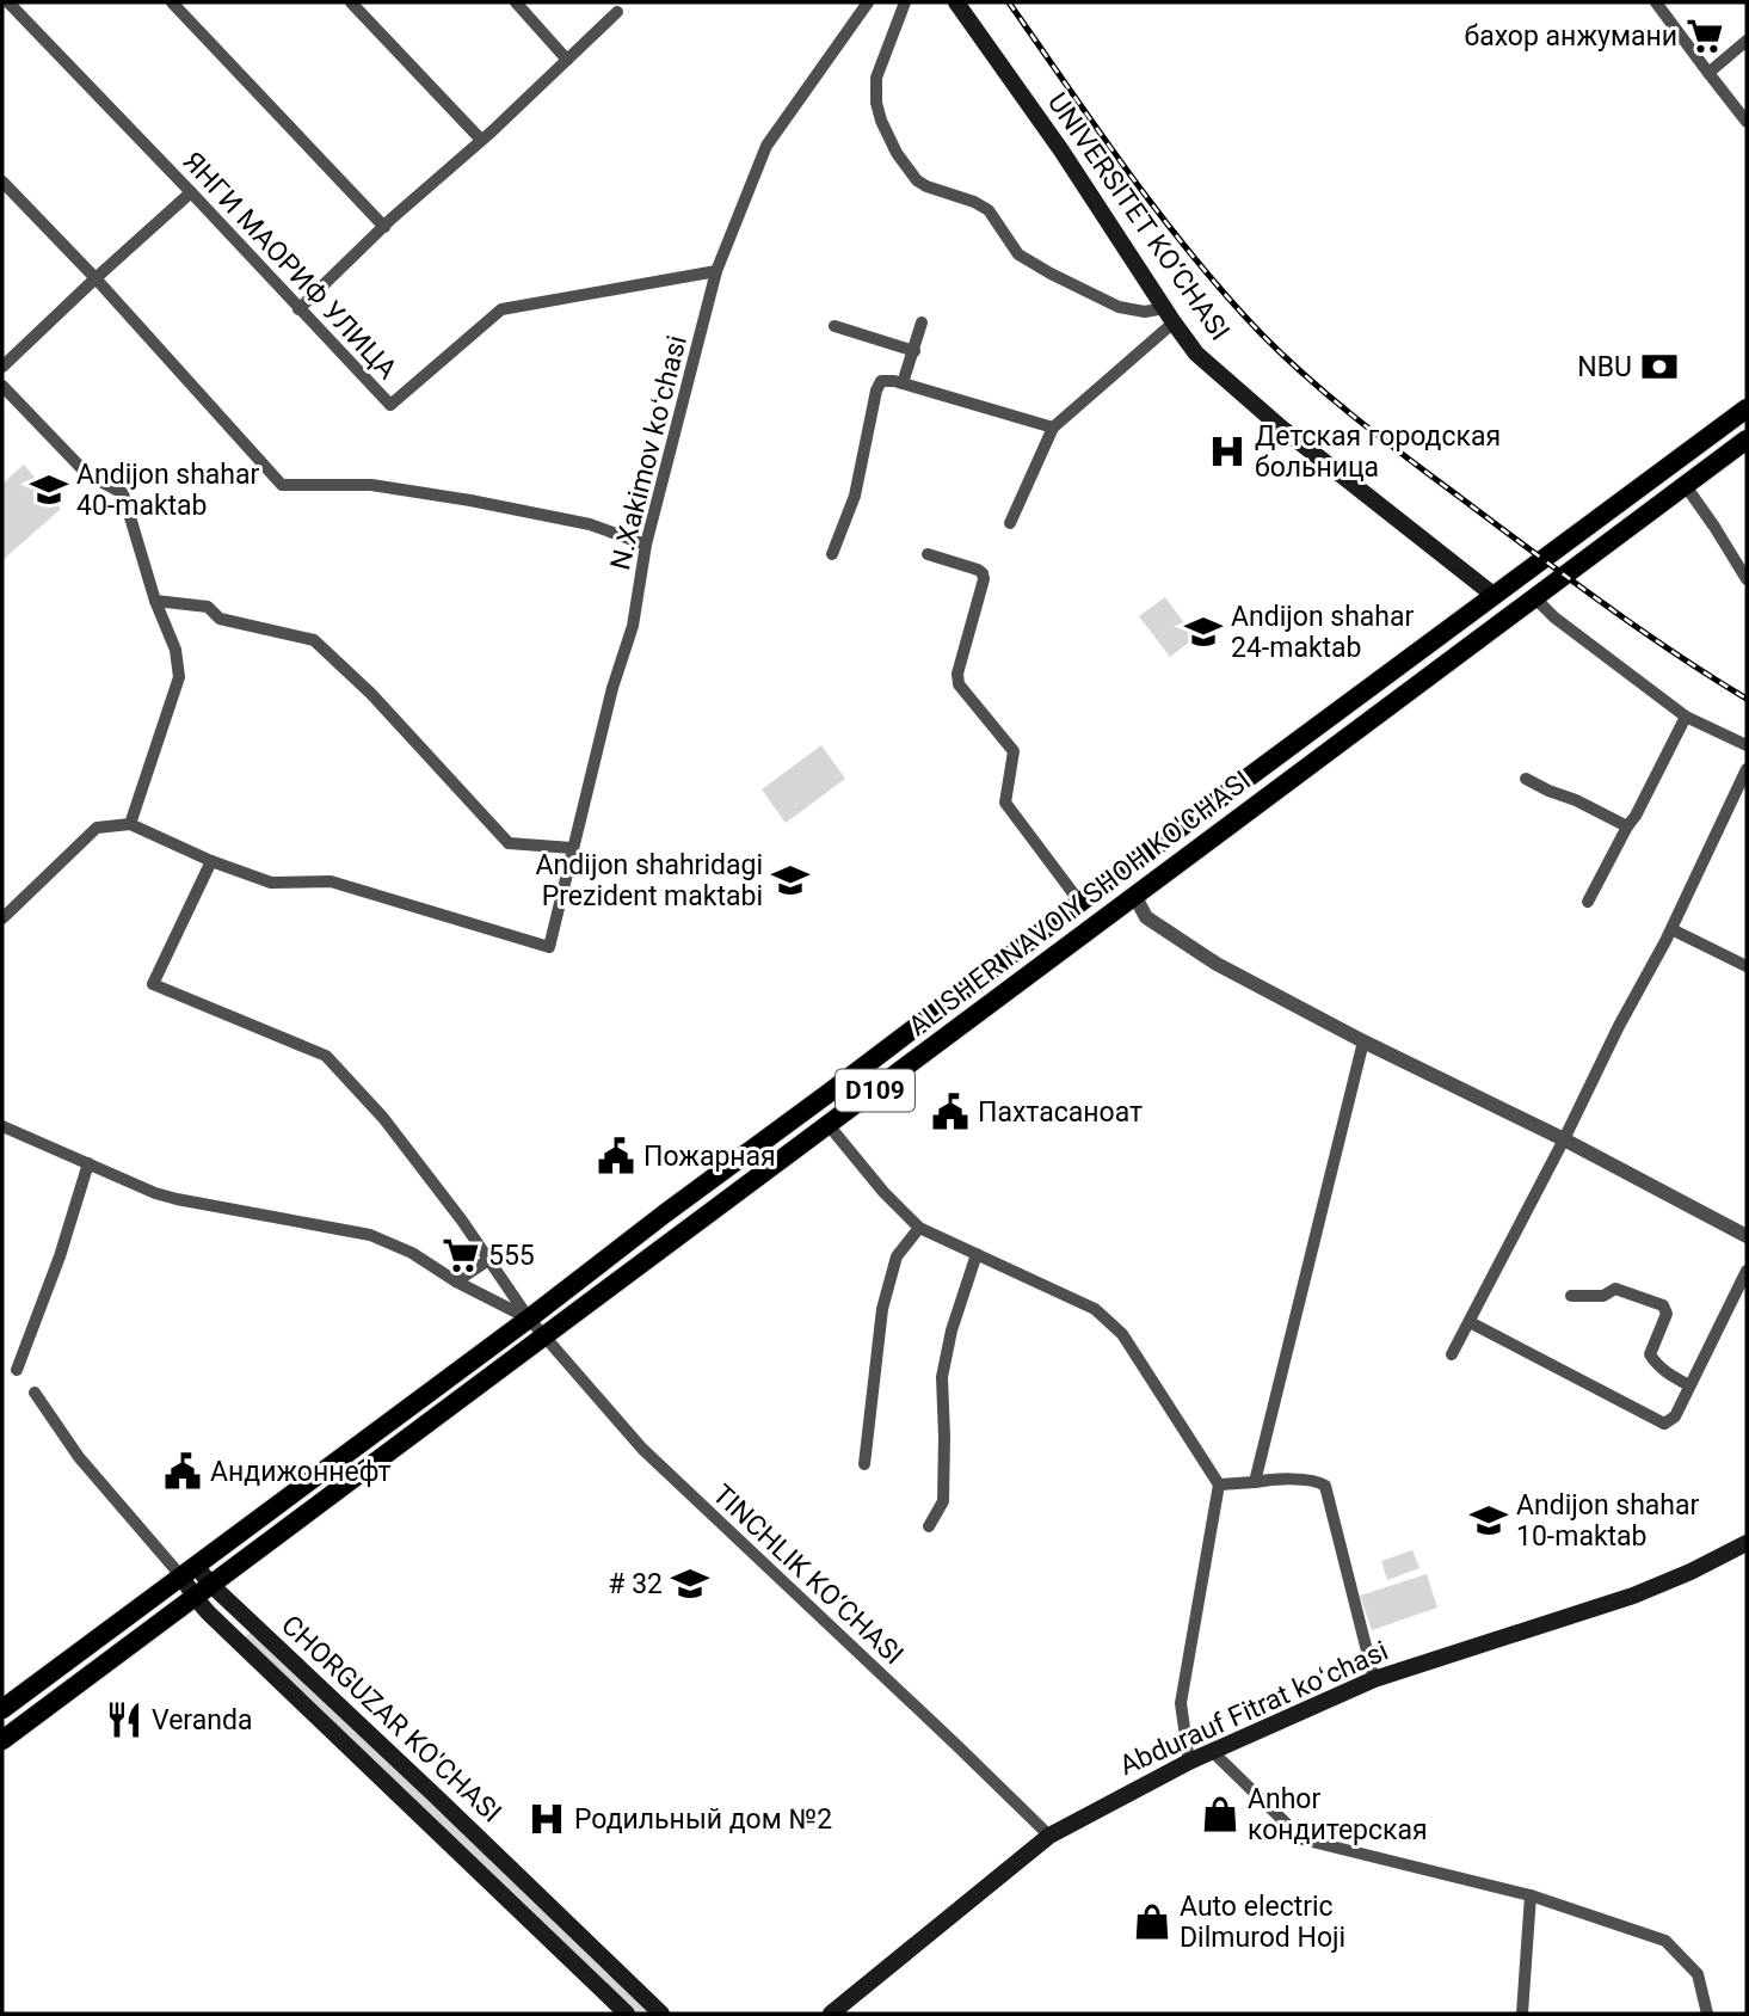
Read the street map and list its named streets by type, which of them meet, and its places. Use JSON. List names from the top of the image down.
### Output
{
  "streets": {
    "main road": [
      "UNIVERSITET KО‘CHASI",
      "ALISHER NAVOIY SHOH KO'CHASI",
      "D109",
      "Abdurauf Fitrat koʻchasi",
      "CHORGUZAR KO'CHASI"
    ],
    "street": ["ЯНГИ МАОРИФ УЛИЦА", "N.Xakimov koʻchasi", "TINCHLIK KО‘CHASI"]
  },
  "crossings": [
    ["UNIVERSITET KО‘CHASI", "ALISHER NAVOIY SHOH KO'CHASI"],
    ["ЯНГИ МАОРИФ УЛИЦА", "N.Xakimov koʻchasi"],
    ["N.Xakimov koʻchasi", "TINCHLIK KО‘CHASI"],
    ["ALISHER NAVOIY SHOH KO'CHASI", "TINCHLIK KО‘CHASI"],
    ["ALISHER NAVOIY SHOH KO'CHASI", "CHORGUZAR KO'CHASI"],
    ["TINCHLIK KО‘CHASI", "Abdurauf Fitrat koʻchasi"]
  ],
  "places": {
    "supermarket": ["бахор анжумани", "555"],
    "bank": ["NBU"],
    "hospital": ["Детская городская больница", "Родильный дом №2"],
    "school or university": [
      "Andijon shahar 40-maktab",
      "Andijon shahar 24-maktab",
      "Andijon shahridagi Prezident maktabi",
      "Andijon shahar 10-maktab",
      "# 32"
    ],
    "public building": ["Пахтасаноат", "Пожарная", "Андижоннефт"],
    "restaurant": ["Veranda"],
    "shop": ["Anhor кондитерская", "Auto electric Dilmurod Hoji"]
  }
}
